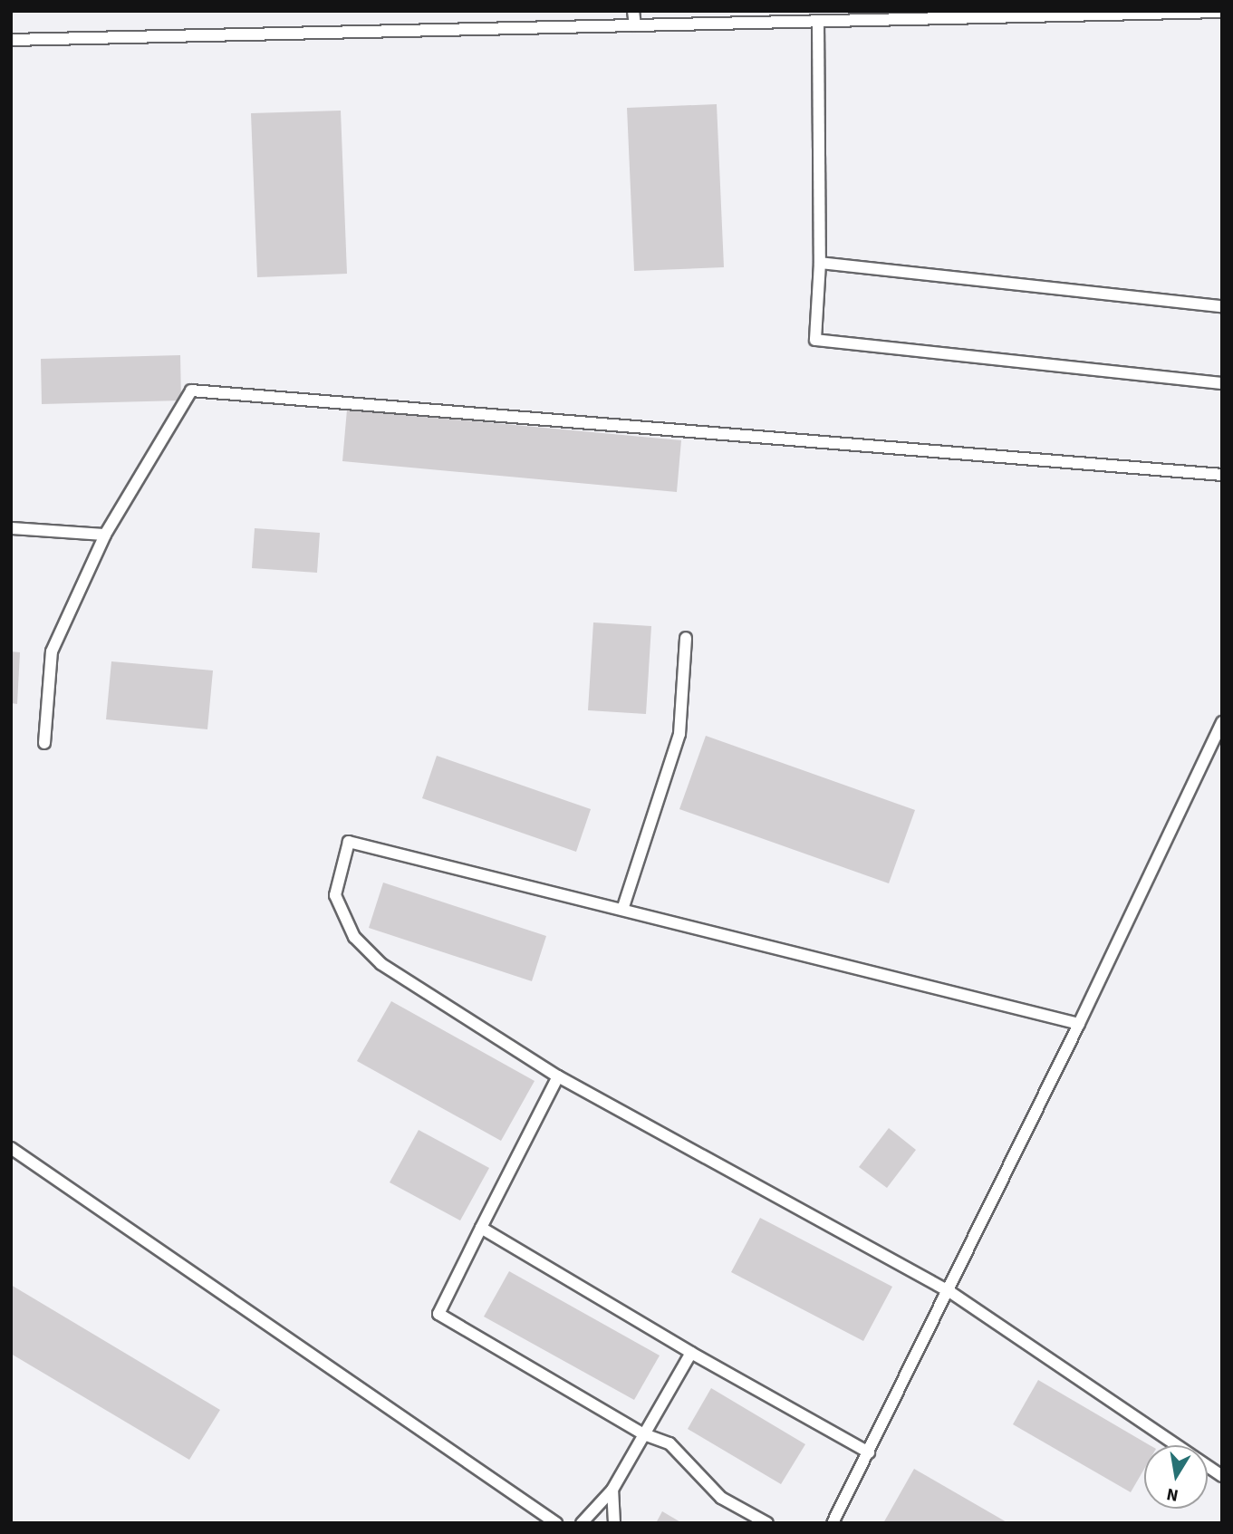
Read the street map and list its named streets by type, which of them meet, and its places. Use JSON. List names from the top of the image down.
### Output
{
  "north": "bottom"
}
